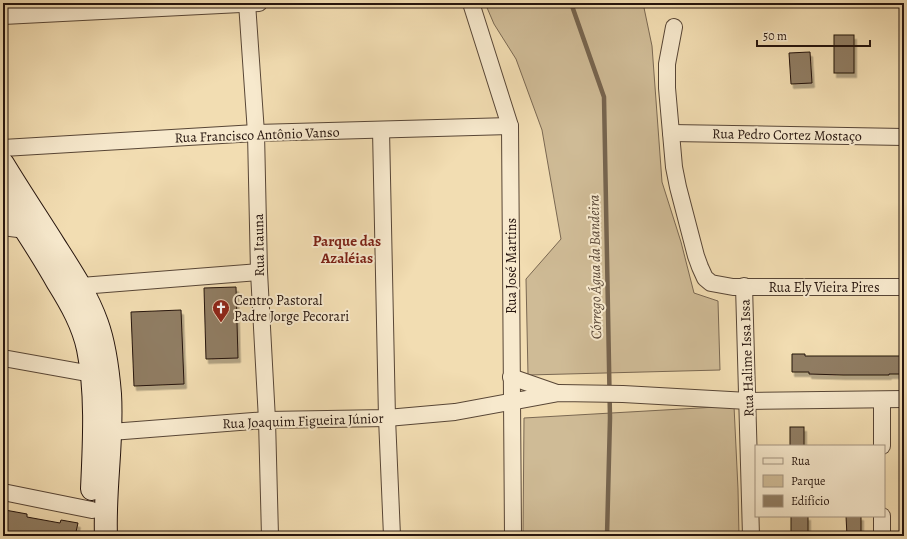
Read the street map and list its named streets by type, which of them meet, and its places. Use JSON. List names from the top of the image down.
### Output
{
  "streets": {
    "street": [
      "Rua Francisco Antônio Vanso",
      "Rua Pedro Cortez Mostaço",
      "Rua Itauna",
      "Rua José Martins",
      "Rua Ely Vieira Pires",
      "Rua Halime Issa Issa",
      "Rua Joaquim Figueira Júnior"
    ]
  },
  "crossings": [
    ["Rua Francisco Antônio Vanso", "Rua Itauna"],
    ["Rua Francisco Antônio Vanso", "Rua José Martins"],
    ["Rua Pedro Cortez Mostaço", "Rua Halime Issa Issa"],
    ["Rua Itauna", "Rua Joaquim Figueira Júnior"],
    ["Rua José Martins", "Rua Joaquim Figueira Júnior"],
    ["Rua Ely Vieira Pires", "Rua Halime Issa Issa"]
  ],
  "districts": ["Parque das Azaléias"],
  "water": ["Córrego Água da Bandeira"],
  "places": {
    "church": ["Centro Pastoral Padre Jorge Pecorari"]
  },
  "legend": ["Rua", "Parque", "Edifício"],
  "scale_bar": "50 m"
}
